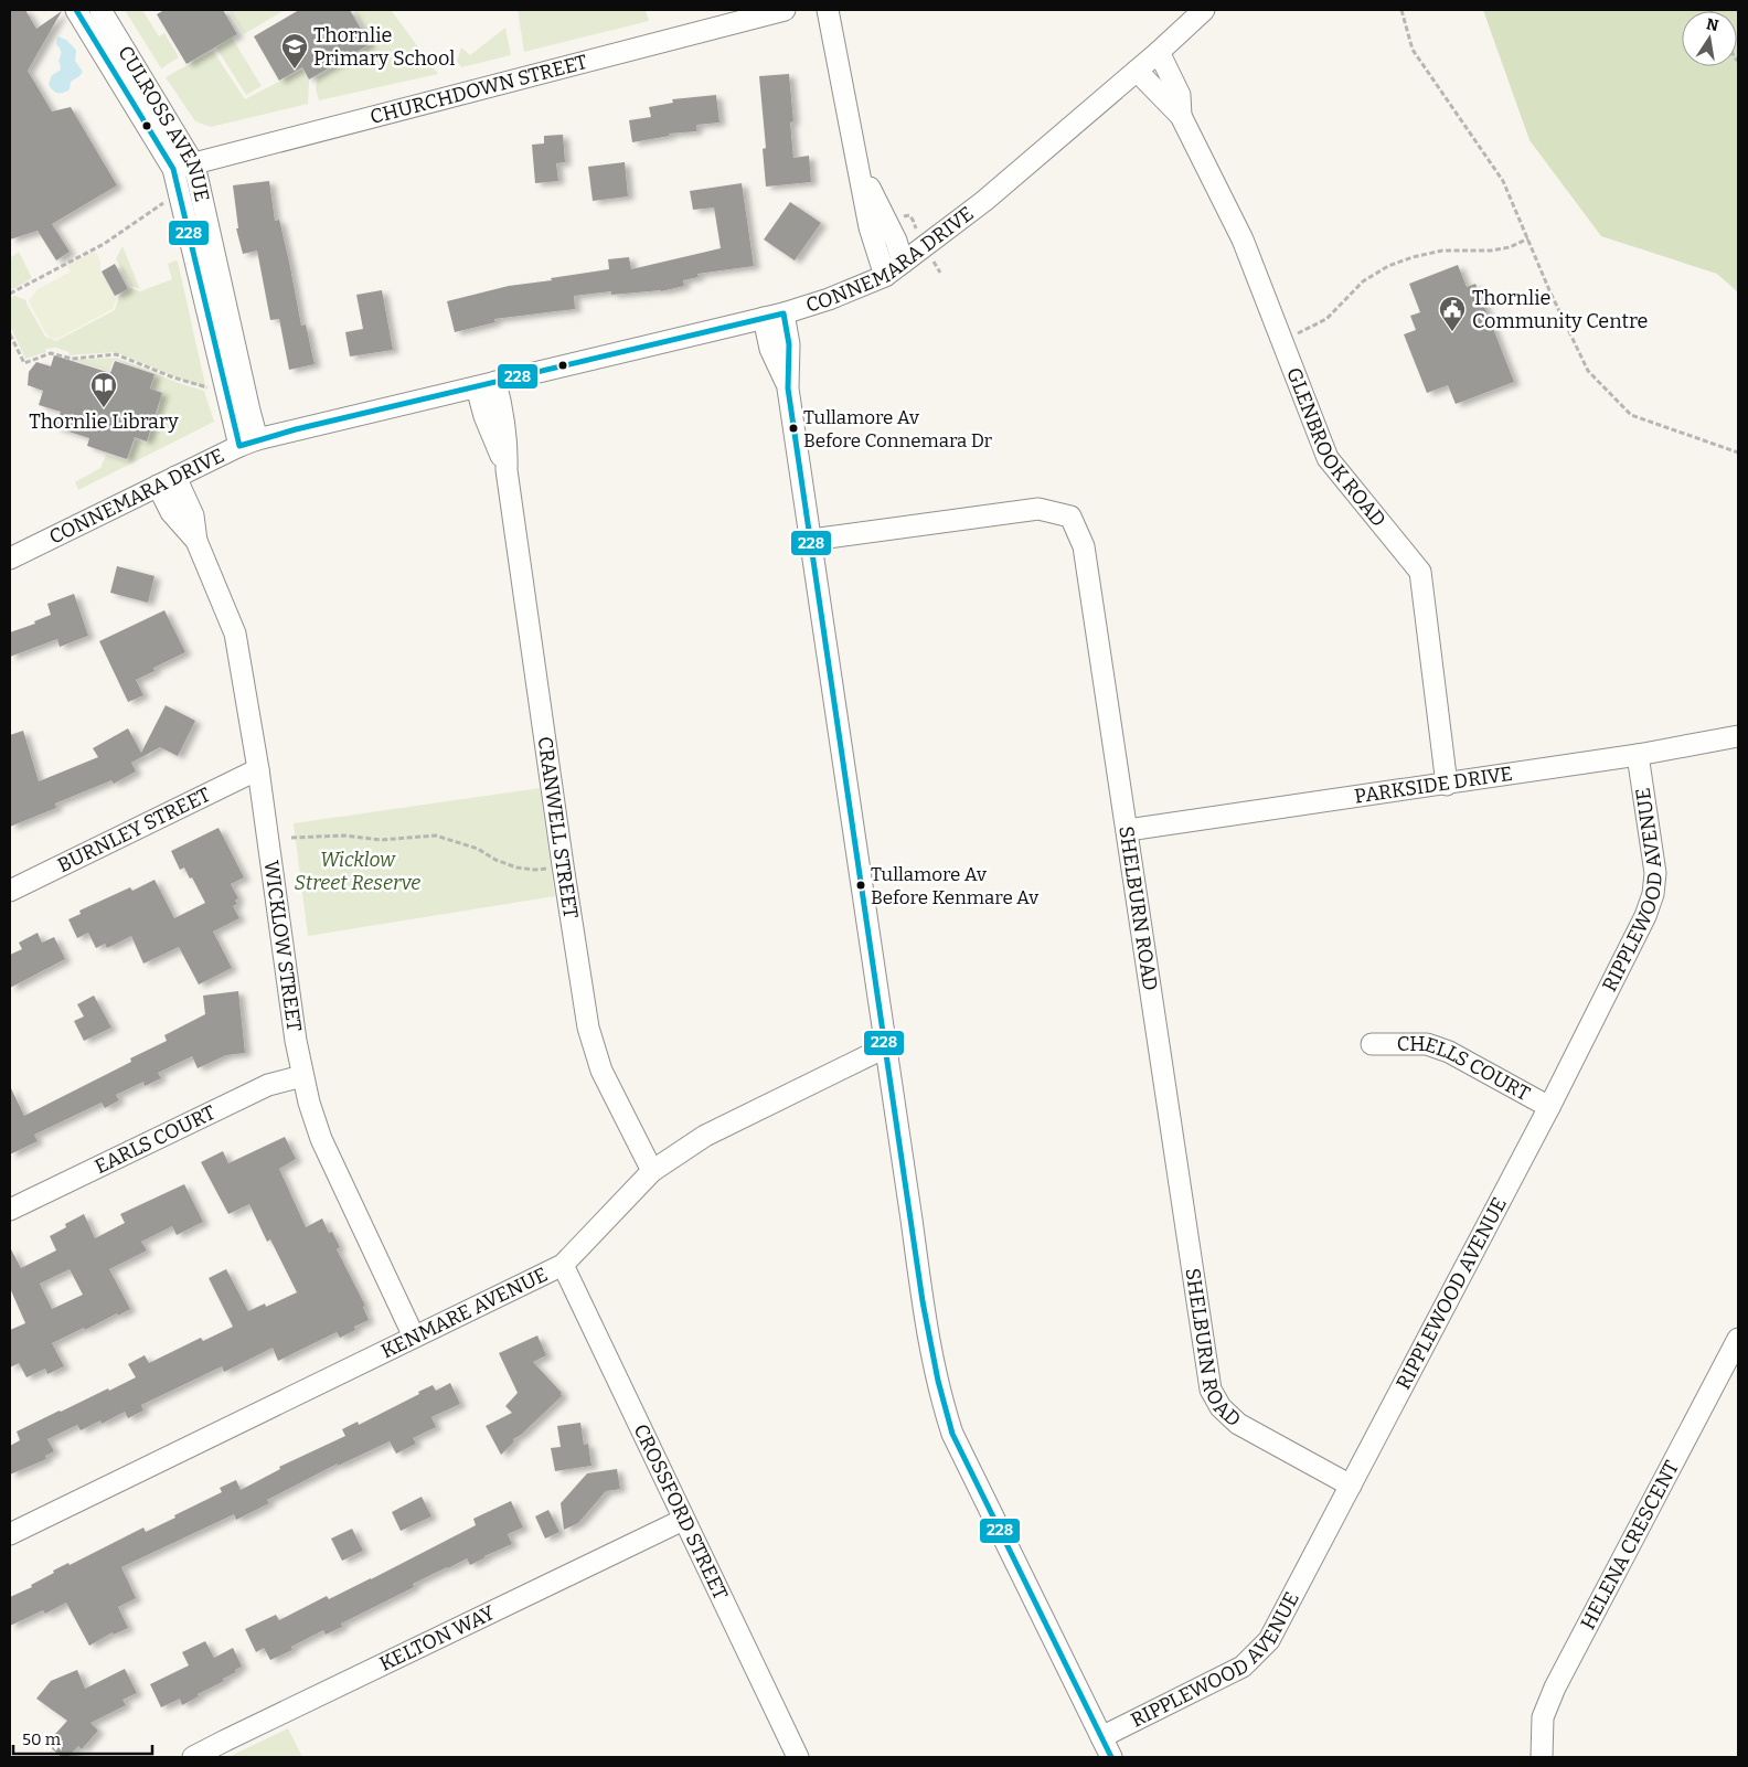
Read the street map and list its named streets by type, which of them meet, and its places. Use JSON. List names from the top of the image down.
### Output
{
  "streets": {
    "street": [
      "CHURCHDOWN STREET",
      "CULROSS AVENUE",
      "CONNEMARA DRIVE",
      "GLENBROOK ROAD",
      "PARKSIDE DRIVE",
      "CRANWELL STREET",
      "BURNLEY STREET",
      "RIPPLEWOOD AVENUE",
      "SHELBURN ROAD",
      "WICKLOW STREET",
      "CHELLS COURT",
      "EARLS COURT",
      "KENMARE AVENUE",
      "CROSSFORD STREET",
      "HELENA CRESCENT",
      "KELTON WAY"
    ]
  },
  "crossings": [
    ["CHURCHDOWN STREET", "CULROSS AVENUE"],
    ["CULROSS AVENUE", "CONNEMARA DRIVE"],
    ["CONNEMARA DRIVE", "GLENBROOK ROAD"],
    ["CONNEMARA DRIVE", "CRANWELL STREET"],
    ["CONNEMARA DRIVE", "WICKLOW STREET"],
    ["GLENBROOK ROAD", "PARKSIDE DRIVE"],
    ["PARKSIDE DRIVE", "RIPPLEWOOD AVENUE"],
    ["PARKSIDE DRIVE", "SHELBURN ROAD"],
    ["CRANWELL STREET", "KENMARE AVENUE"],
    ["BURNLEY STREET", "WICKLOW STREET"],
    ["RIPPLEWOOD AVENUE", "SHELBURN ROAD"],
    ["RIPPLEWOOD AVENUE", "CHELLS COURT"],
    ["WICKLOW STREET", "EARLS COURT"],
    ["WICKLOW STREET", "KENMARE AVENUE"],
    ["KENMARE AVENUE", "CROSSFORD STREET"],
    ["CROSSFORD STREET", "KELTON WAY"]
  ],
  "parks": ["Wicklow Street Reserve"],
  "places": {
    "school or university": ["Thornlie Primary School"],
    "public building": ["Thornlie Community Centre"],
    "library": ["Thornlie Library"],
    "other": ["Tullamore Av Before Connemara Dr", "Tullamore Av Before Kenmare Av"]
  },
  "lines": ["transit line 228"],
  "scale_bar": "50 m",
  "north": "top"
}
